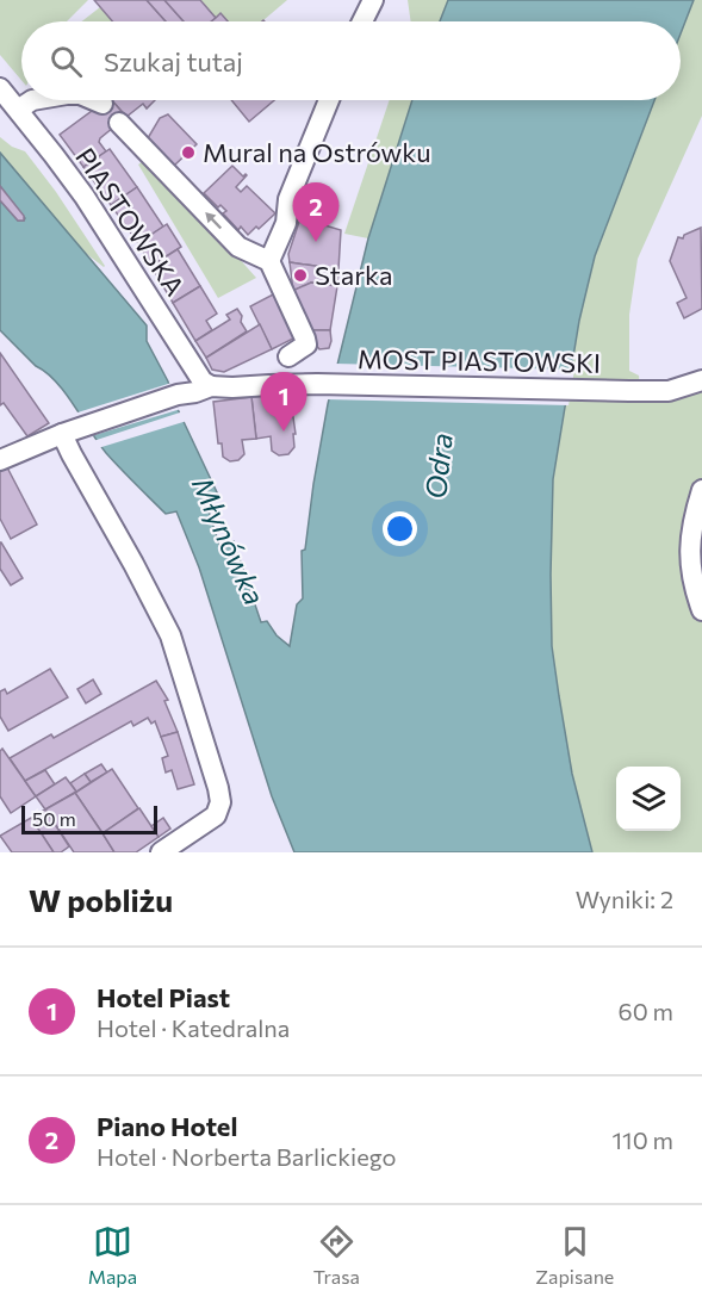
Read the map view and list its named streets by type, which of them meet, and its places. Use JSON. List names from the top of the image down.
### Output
{
  "streets": {
    "street": ["PIASTOWSKA", "MOST PIASTOWSKI"]
  },
  "crossings": [
    ["PIASTOWSKA", "MOST PIASTOWSKI"]
  ],
  "water": ["Odra", "Młynówka"],
  "places": ["Mural na Ostrówku", "Starka"],
  "scale_bar": "50 m",
  "page": {
    "search": "Szukaj tutaj",
    "pins": ["2", "1"],
    "scale": "50 m",
    "heading": ["W pobliżu", "Wyniki: 2"],
    "list": [
      {
        "mark": "1",
        "name": "Hotel Piast",
        "note": "Hotel · Katedralna",
        "value": "60 m"
      },
      {
        "mark": "2",
        "name": "Piano Hotel",
        "note": "Hotel · Norberta Barlickiego",
        "value": "110 m"
      }
    ],
    "nav": ["Mapa", "Trasa", "Zapisane"]
  }
}
